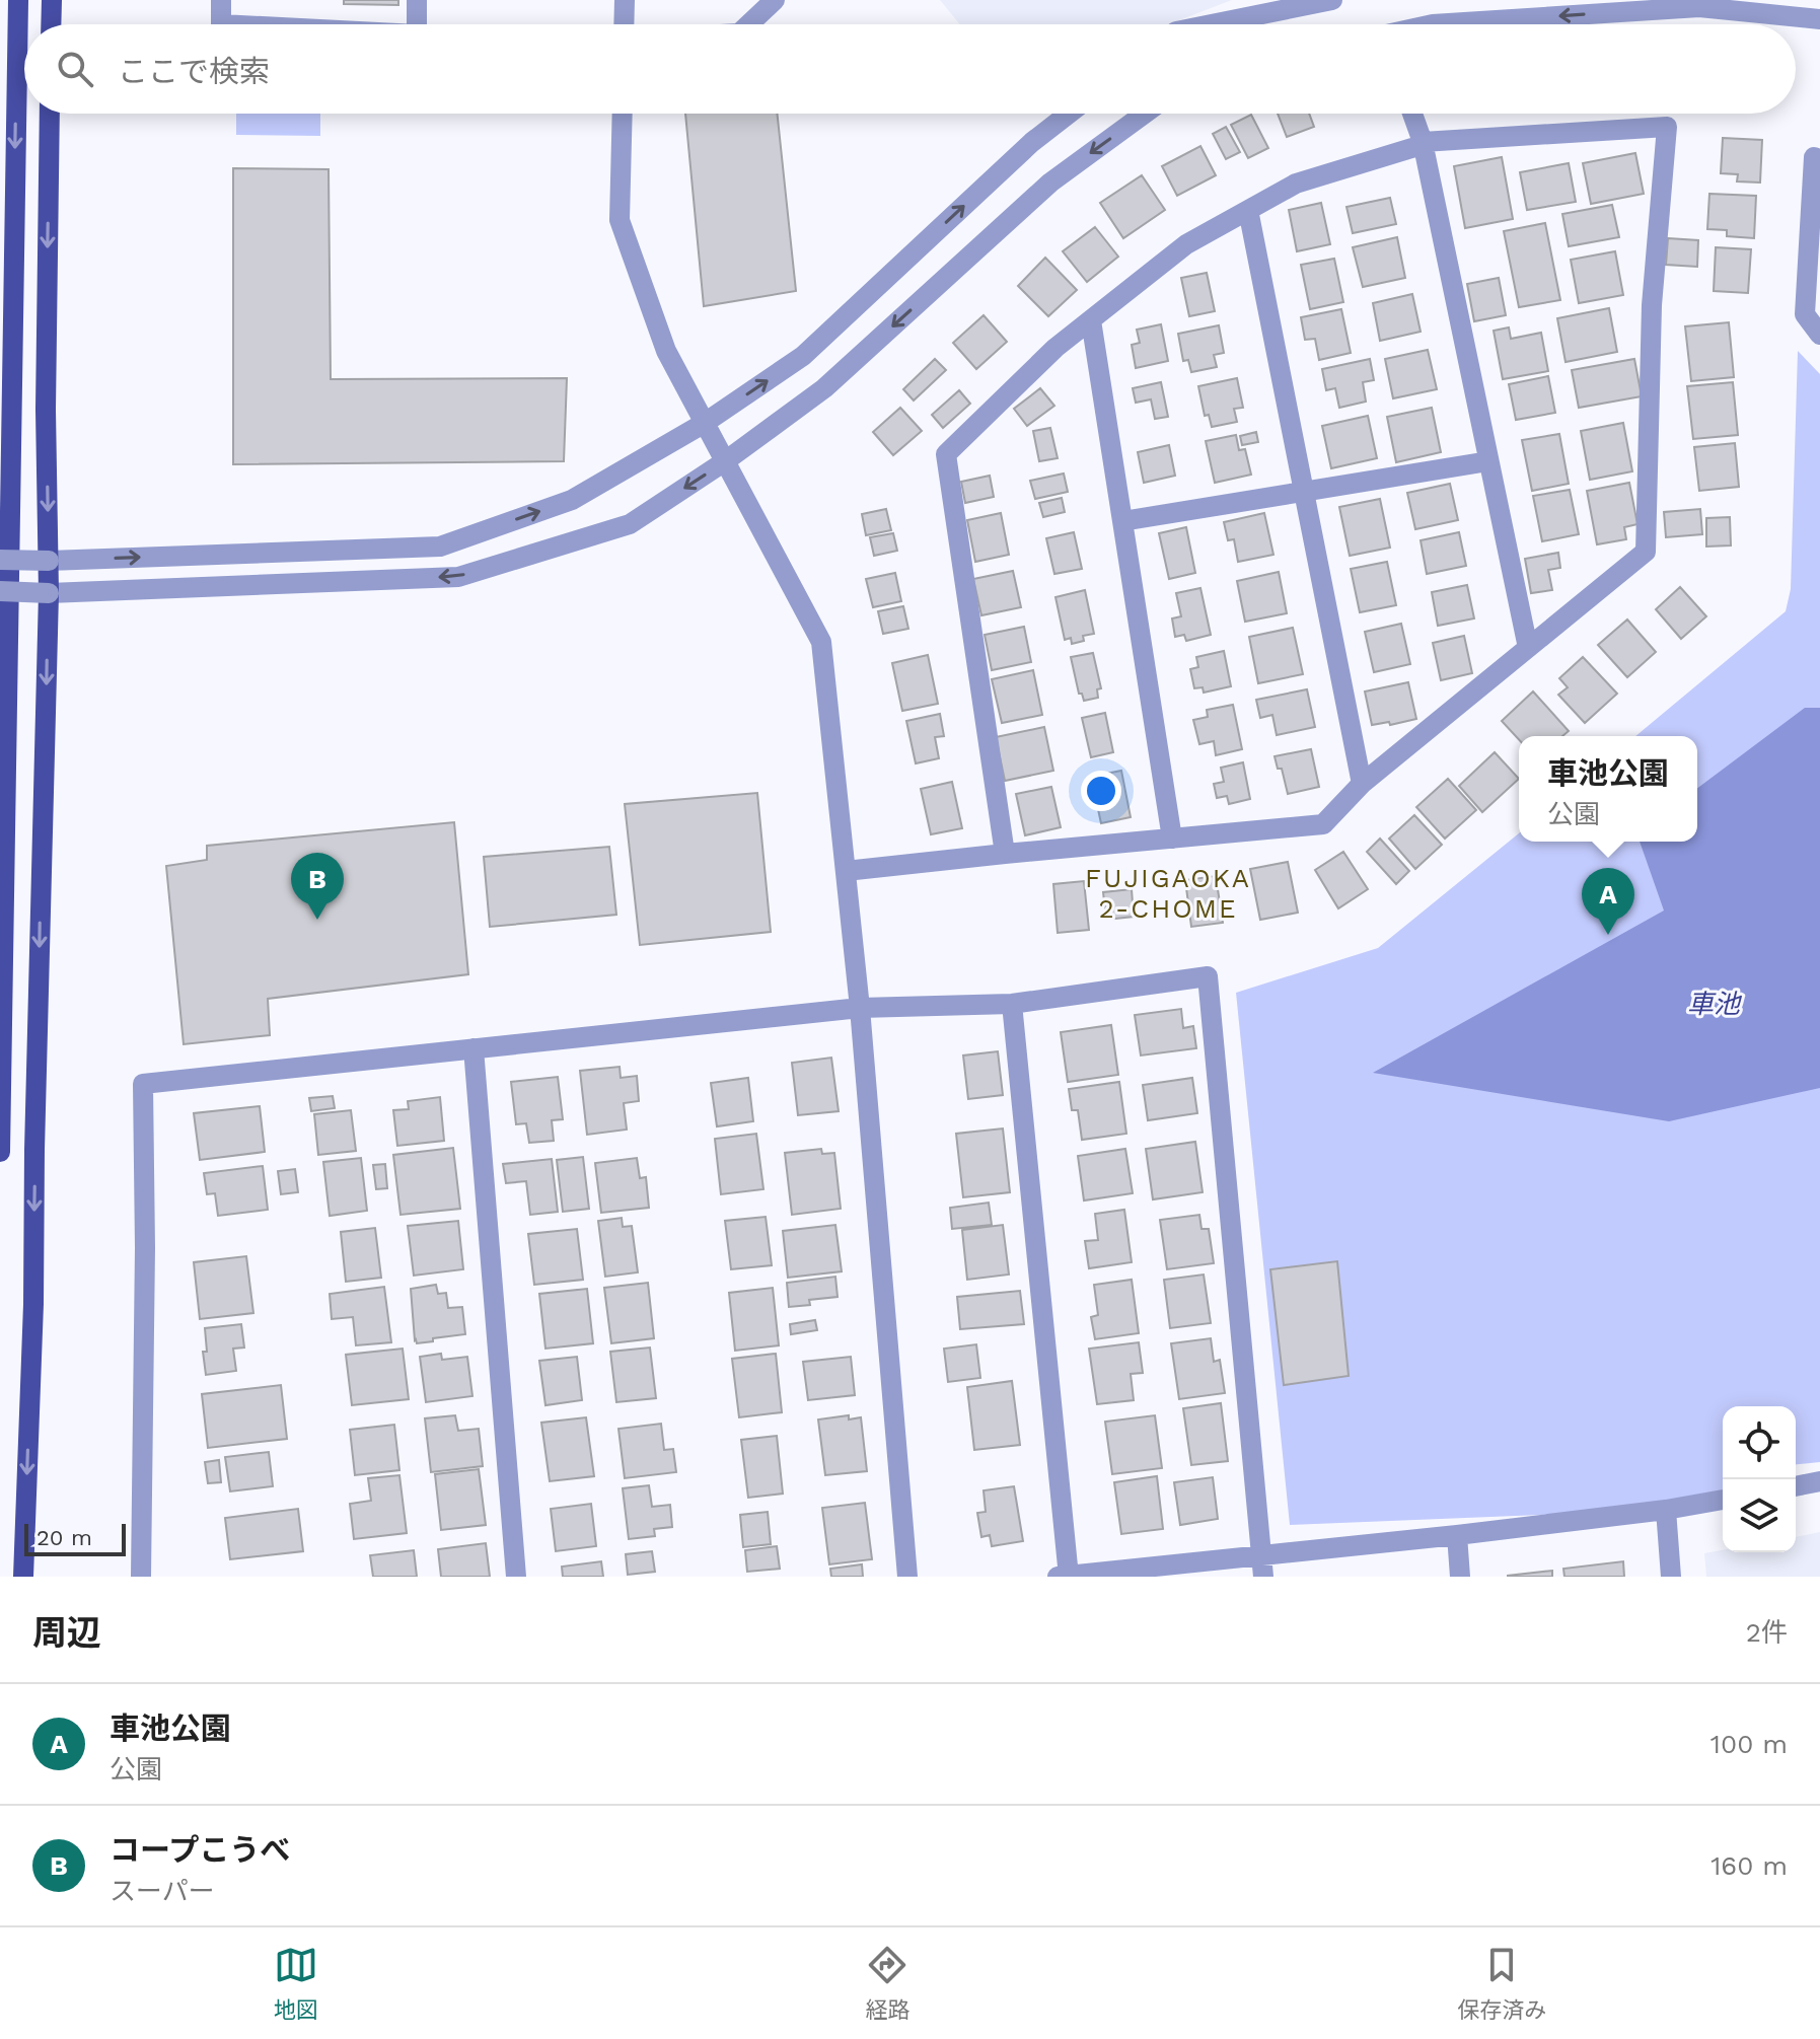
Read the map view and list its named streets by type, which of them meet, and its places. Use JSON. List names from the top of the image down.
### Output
{
  "districts": ["FUJIGAOKA 2-CHOME"],
  "water": ["車池"],
  "scale_bar": "20 m",
  "page": {
    "search": "ここで検索",
    "popup": ["車池公園", "公園"],
    "pins": ["B", "A"],
    "scale": "20 m",
    "heading": ["周辺", "2件"],
    "list": [
      {
        "mark": "A",
        "name": "車池公園",
        "note": "公園",
        "value": "100 m"
      },
      {
        "mark": "B",
        "name": "コープこうべ",
        "note": "スーパー",
        "value": "160 m"
      }
    ],
    "nav": ["地図", "経路", "保存済み"]
  }
}
